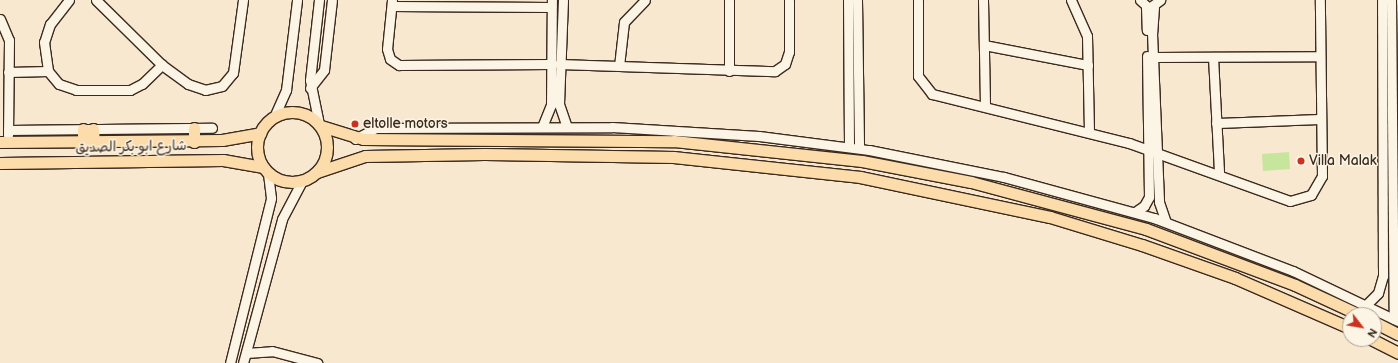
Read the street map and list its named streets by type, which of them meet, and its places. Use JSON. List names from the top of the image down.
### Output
{
  "streets": {
    "main road": ["شارع ابو بكر الصديق"]
  },
  "places": ["eltolle motors", "Villa Malak"],
  "north": "bottom right"
}
